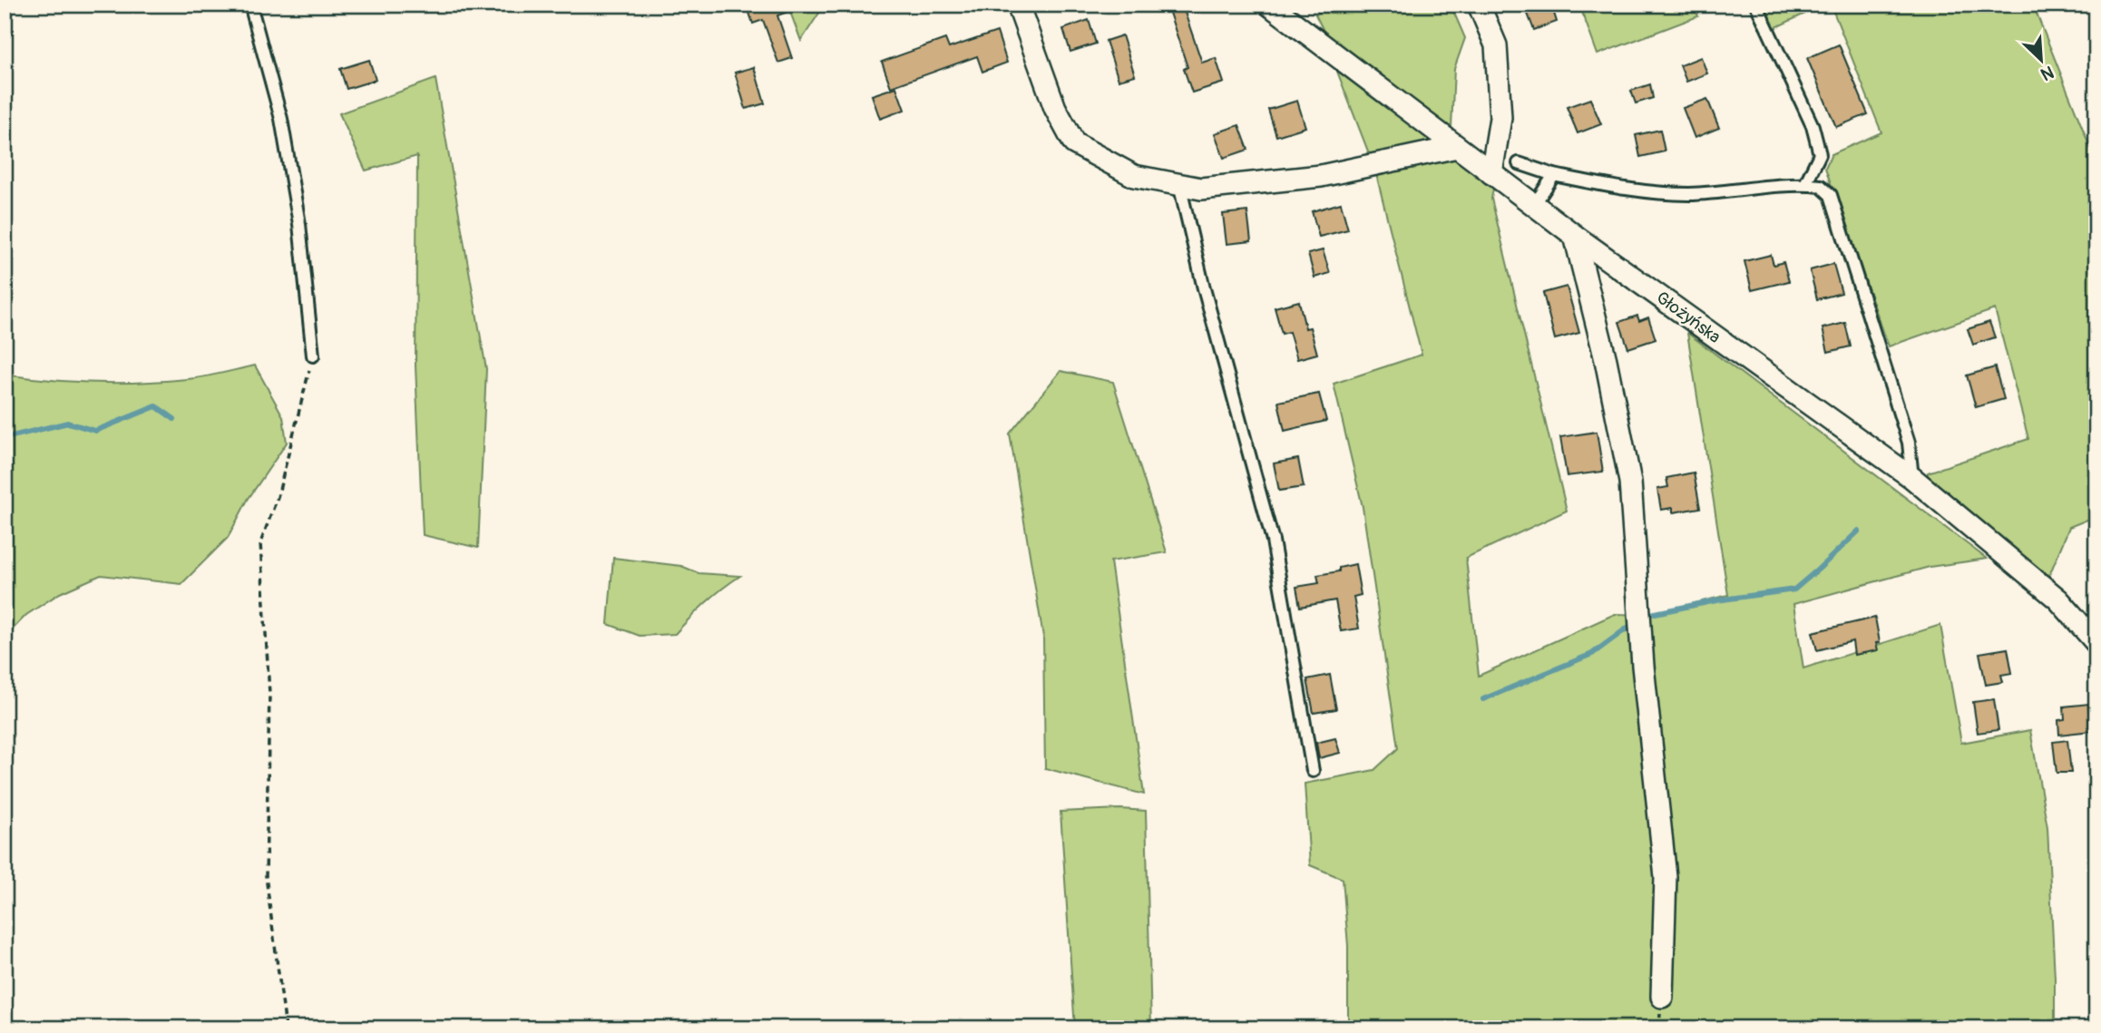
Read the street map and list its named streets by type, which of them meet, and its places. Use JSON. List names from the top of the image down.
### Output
{
  "streets": {
    "street": ["Głożyńska"]
  },
  "north": "bottom right"
}
